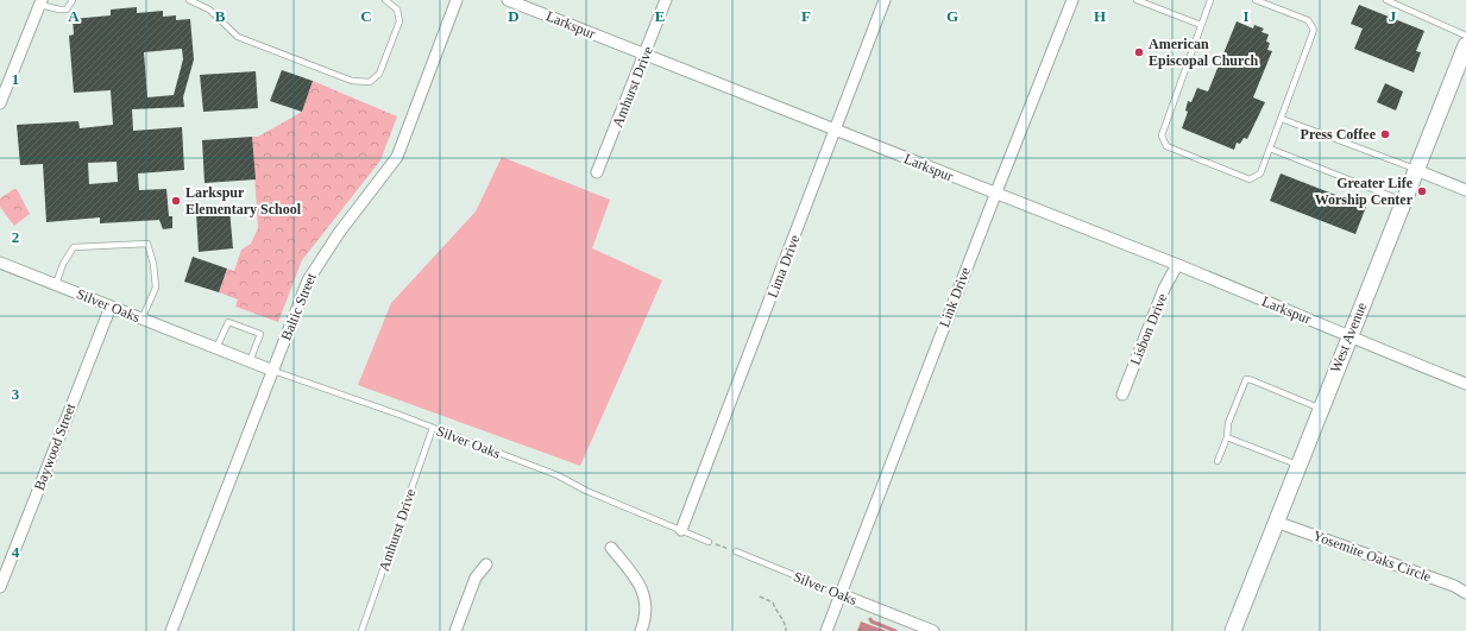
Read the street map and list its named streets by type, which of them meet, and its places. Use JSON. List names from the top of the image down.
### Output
{
  "streets": {
    "main road": ["West Avenue"],
    "street": [
      "Larkspur",
      "Amhurst Drive",
      "Lima Drive",
      "Link Drive",
      "Silver Oaks",
      "Baltic Street",
      "Lisbon Drive",
      "Baywood Street",
      "Yosemite Oaks Circle"
    ]
  },
  "crossings": [
    ["Larkspur", "Amhurst Drive"],
    ["Larkspur", "Lima Drive"],
    ["Larkspur", "Link Drive"],
    ["Larkspur", "Lisbon Drive"],
    ["Larkspur", "West Avenue"],
    ["Amhurst Drive", "Silver Oaks"],
    ["Lima Drive", "Silver Oaks"],
    ["Link Drive", "Silver Oaks"],
    ["Silver Oaks", "Baltic Street"],
    ["Silver Oaks", "Baywood Street"],
    ["West Avenue", "Yosemite Oaks Circle"]
  ],
  "places": [
    "American Episcopal Church",
    "Press Coffee",
    "Greater Life Worship Center",
    "Larkspur Elementary School"
  ],
  "grid": {
    "columns": [
      "A",
      "B",
      "C",
      "D",
      "E",
      "F",
      "G",
      "H",
      "I",
      "J"
    ],
    "rows": [
      "1",
      "2",
      "3",
      "4"
    ]
  }
}
